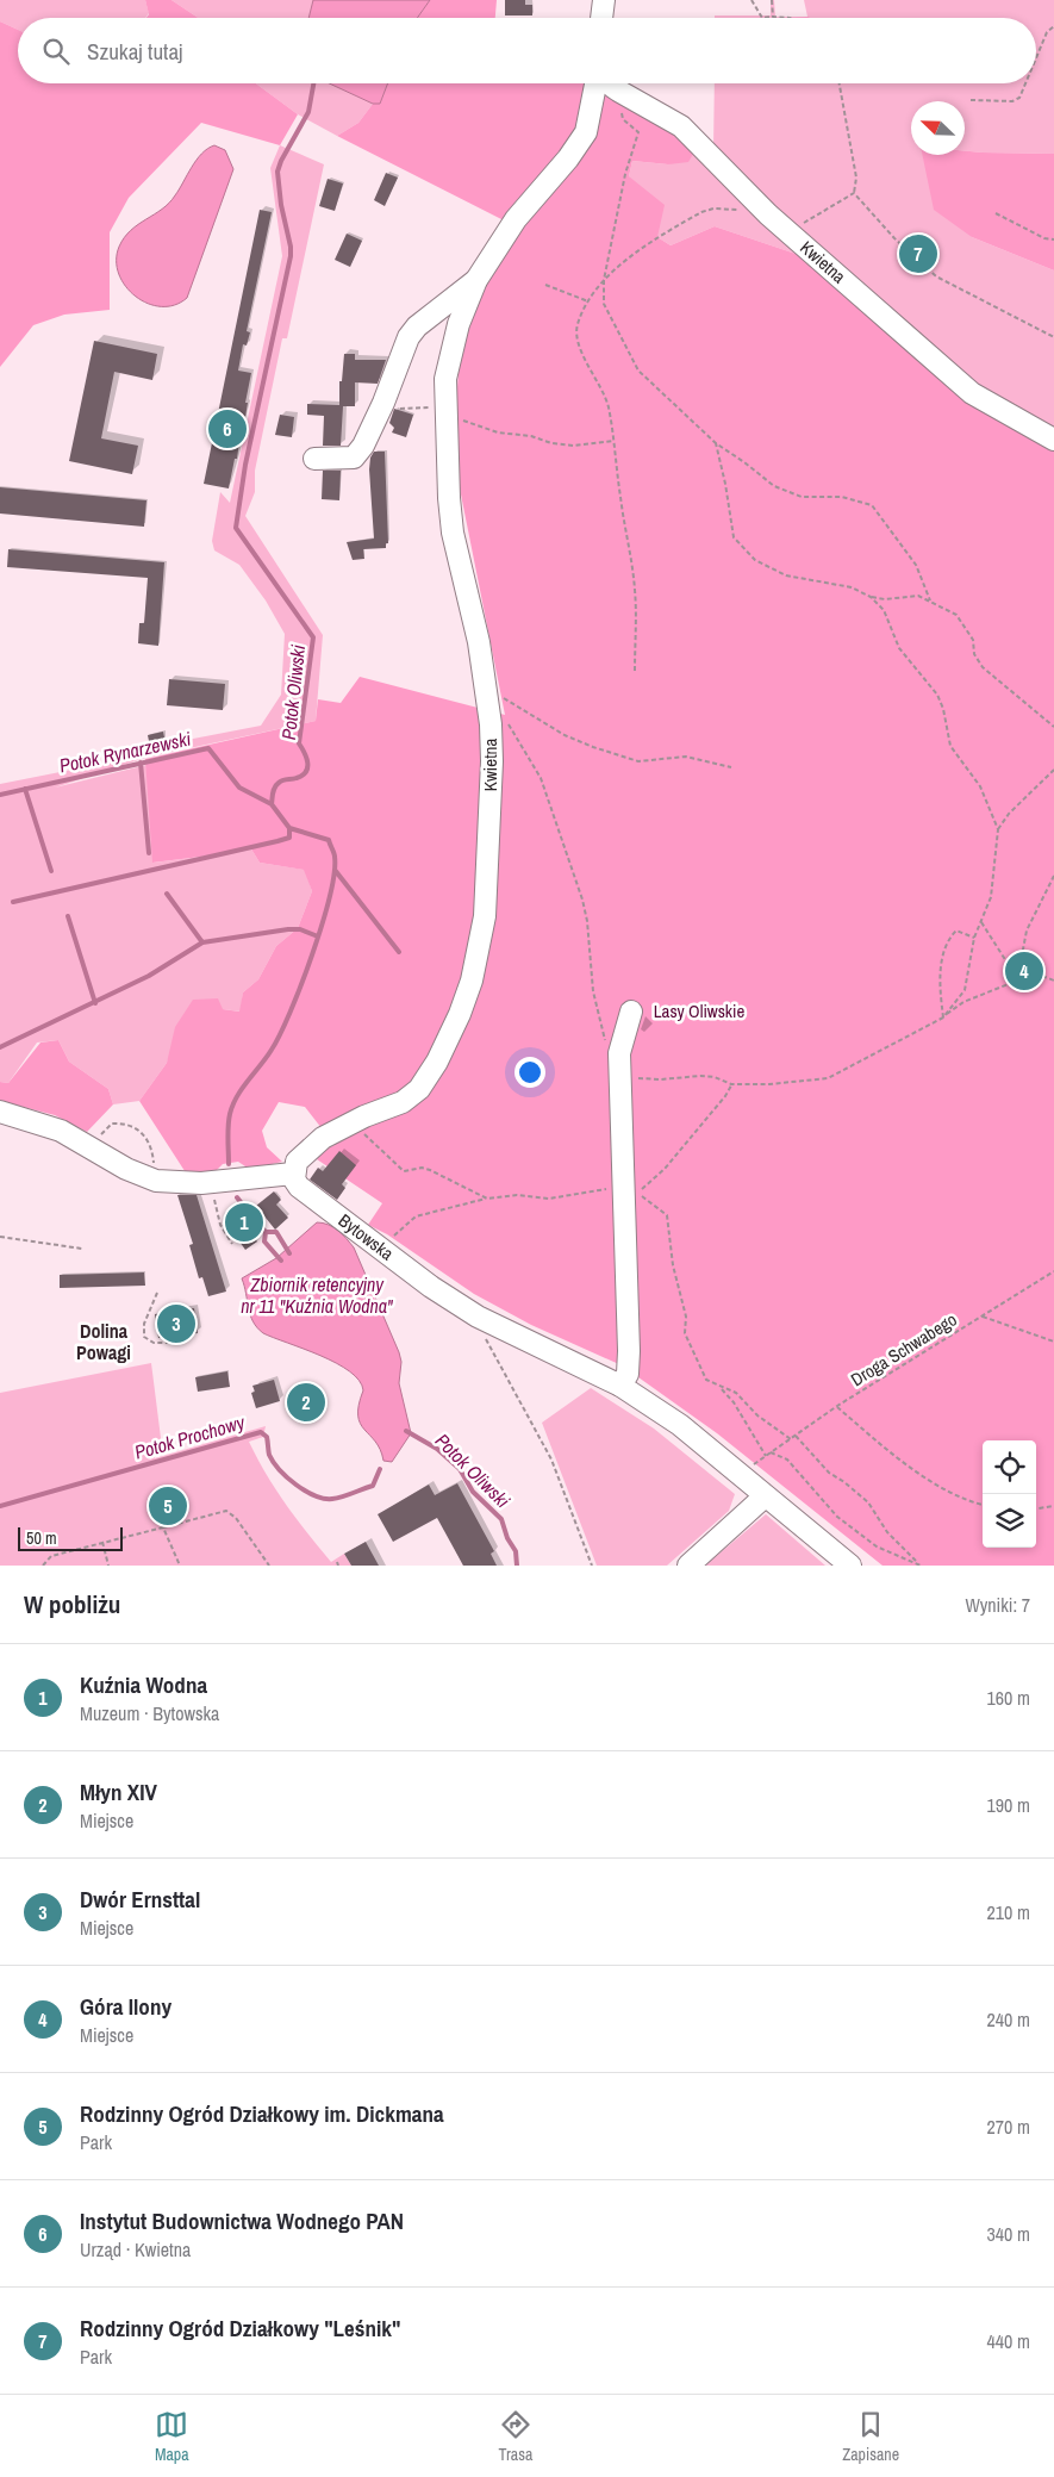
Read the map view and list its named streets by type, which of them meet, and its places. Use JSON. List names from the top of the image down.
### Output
{
  "streets": {
    "street": ["Kwietna", "Bytowska"],
    "path": ["Droga Schwabego"]
  },
  "crossings": [
    ["Kwietna", "Bytowska"]
  ],
  "districts": ["Dolina Powagi"],
  "water": [
    "Potok Oliwski",
    "Potok Rynarzewski",
    "Zbiornik retencyjny nr 11 \"Kuźnia Wodna\"",
    "Potok Prochowy"
  ],
  "parks": ["Lasy Oliwskie"],
  "scale_bar": "50 m",
  "north": "top left",
  "page": {
    "search": "Szukaj tutaj",
    "pins": [
      "7",
      "6",
      "4",
      "1",
      "3",
      "2",
      "5"
    ],
    "scale": "50 m",
    "heading": ["W pobliżu", "Wyniki: 7"],
    "list": [
      {
        "mark": "1",
        "name": "Kuźnia Wodna",
        "note": "Muzeum · Bytowska",
        "value": "160 m"
      },
      {
        "mark": "2",
        "name": "Młyn XIV",
        "note": "Miejsce",
        "value": "190 m"
      },
      {
        "mark": "3",
        "name": "Dwór Ernsttal",
        "note": "Miejsce",
        "value": "210 m"
      },
      {
        "mark": "4",
        "name": "Góra Ilony",
        "note": "Miejsce",
        "value": "240 m"
      },
      {
        "mark": "5",
        "name": "Rodzinny Ogród Działkowy im. Dickmana",
        "note": "Park",
        "value": "270 m"
      },
      {
        "mark": "6",
        "name": "Instytut Budownictwa Wodnego PAN",
        "note": "Urząd · Kwietna",
        "value": "340 m"
      },
      {
        "mark": "7",
        "name": "Rodzinny Ogród Działkowy \"Leśnik\"",
        "note": "Park",
        "value": "440 m"
      }
    ],
    "nav": ["Mapa", "Trasa", "Zapisane"]
  }
}
